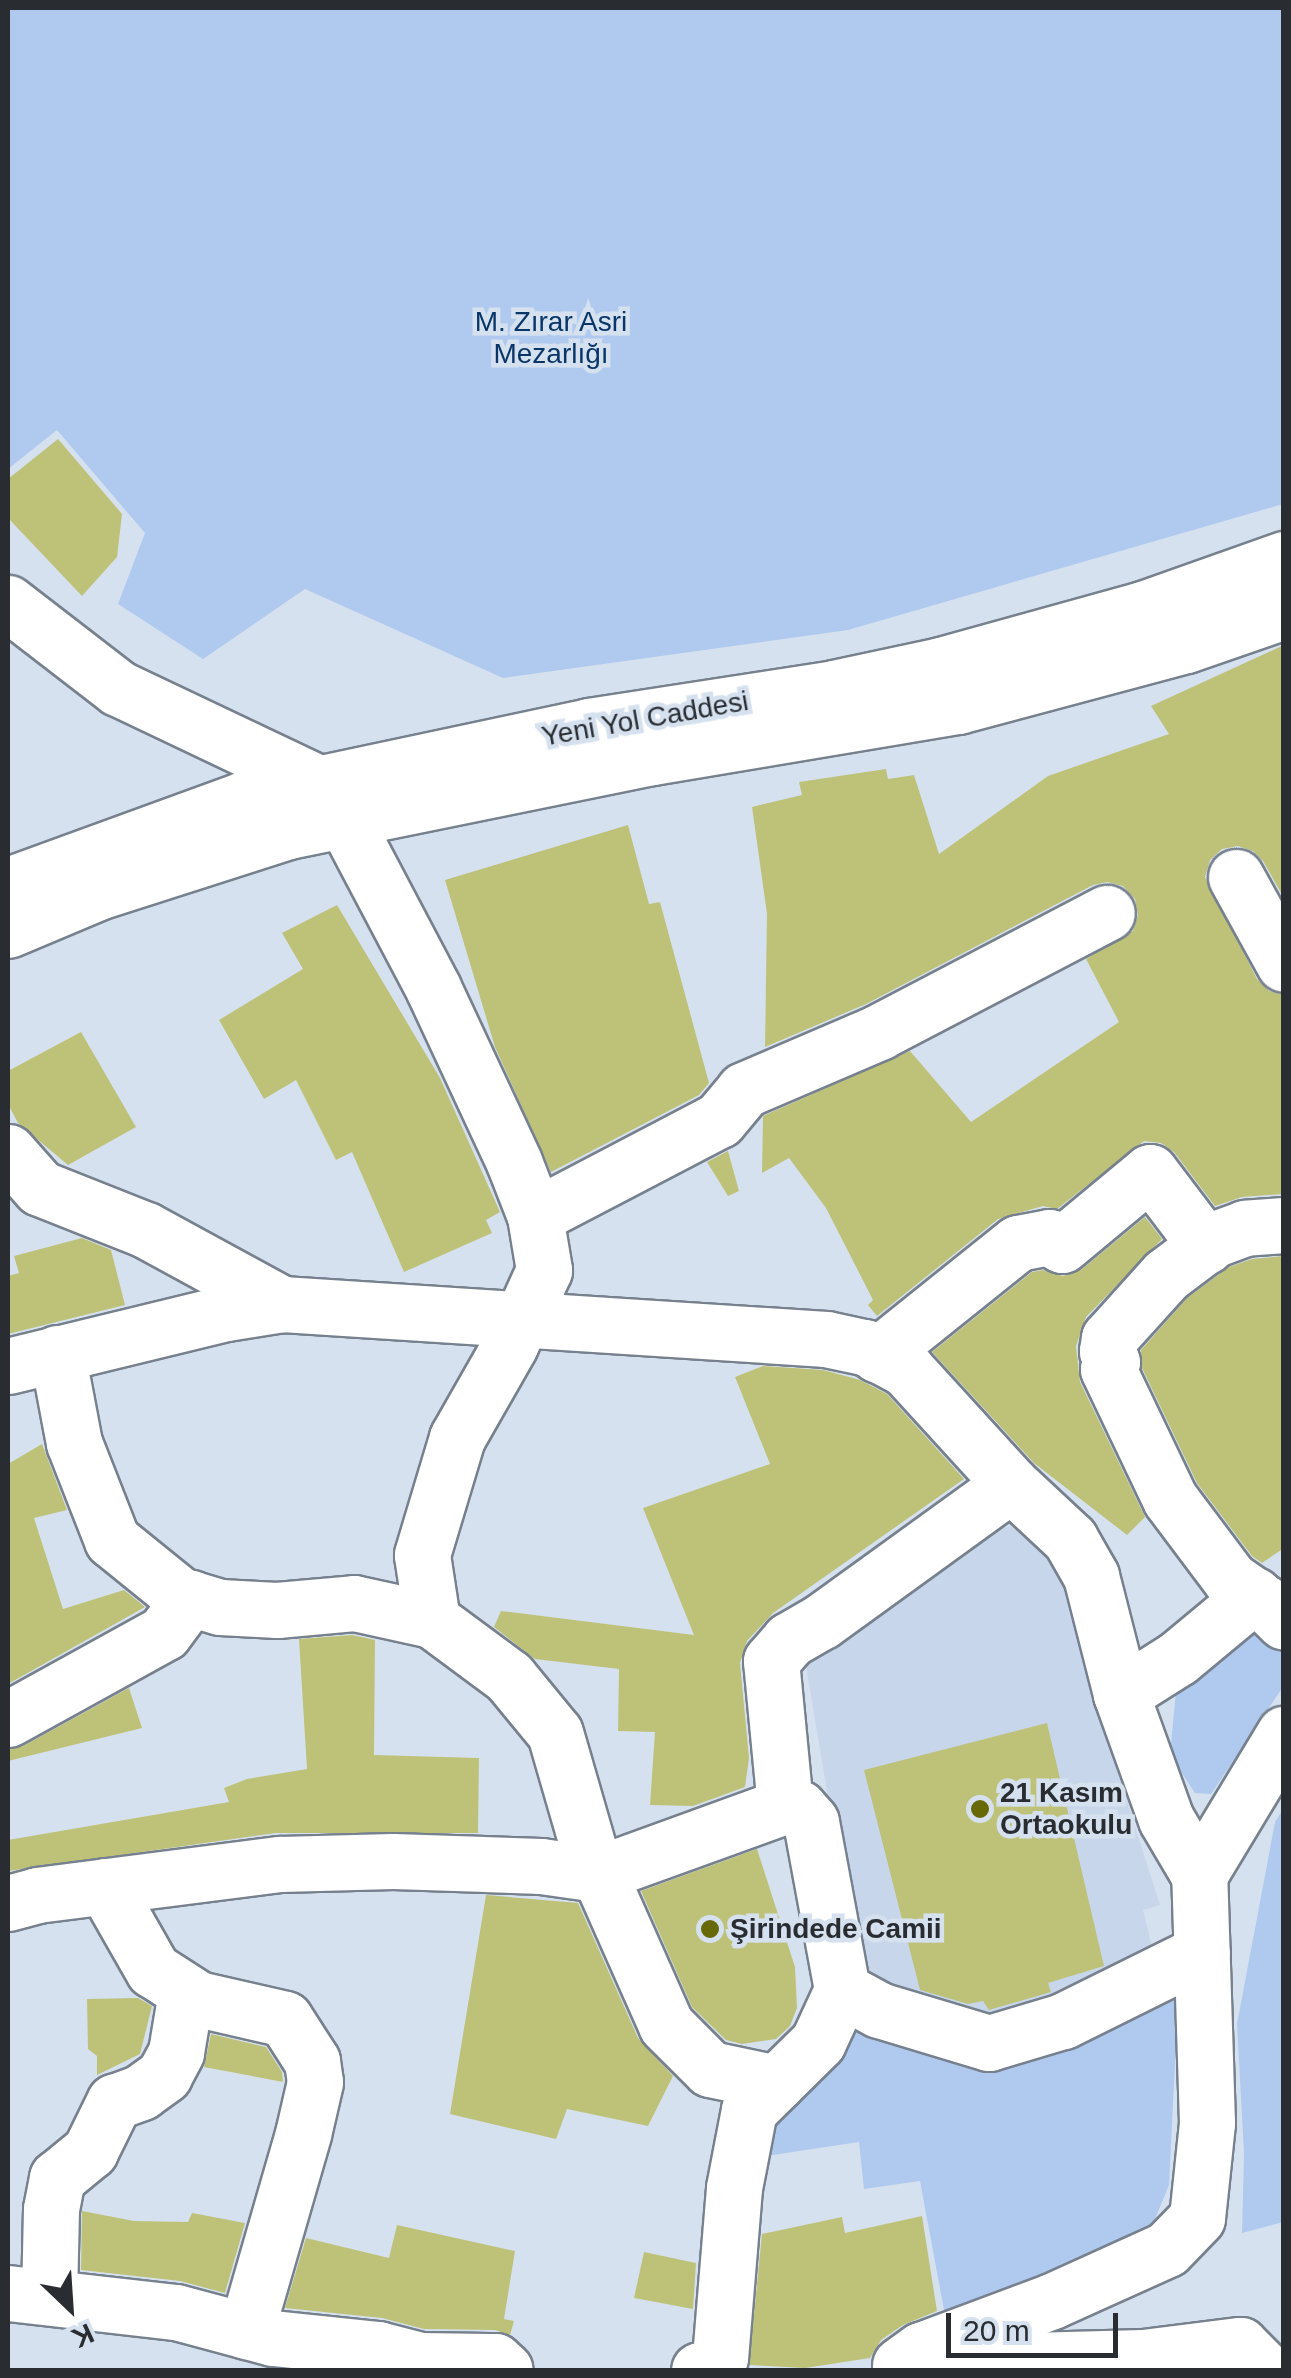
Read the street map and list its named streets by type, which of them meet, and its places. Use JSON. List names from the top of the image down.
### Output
{
  "streets": {
    "street": ["Yeni Yol Caddesi"]
  },
  "parks": ["M. Zırar Asri Mezarlığı"],
  "places": ["21 Kasım Ortaokulu", "Şirindede Camii"],
  "scale_bar": "20 m",
  "north": "bottom right"
}
